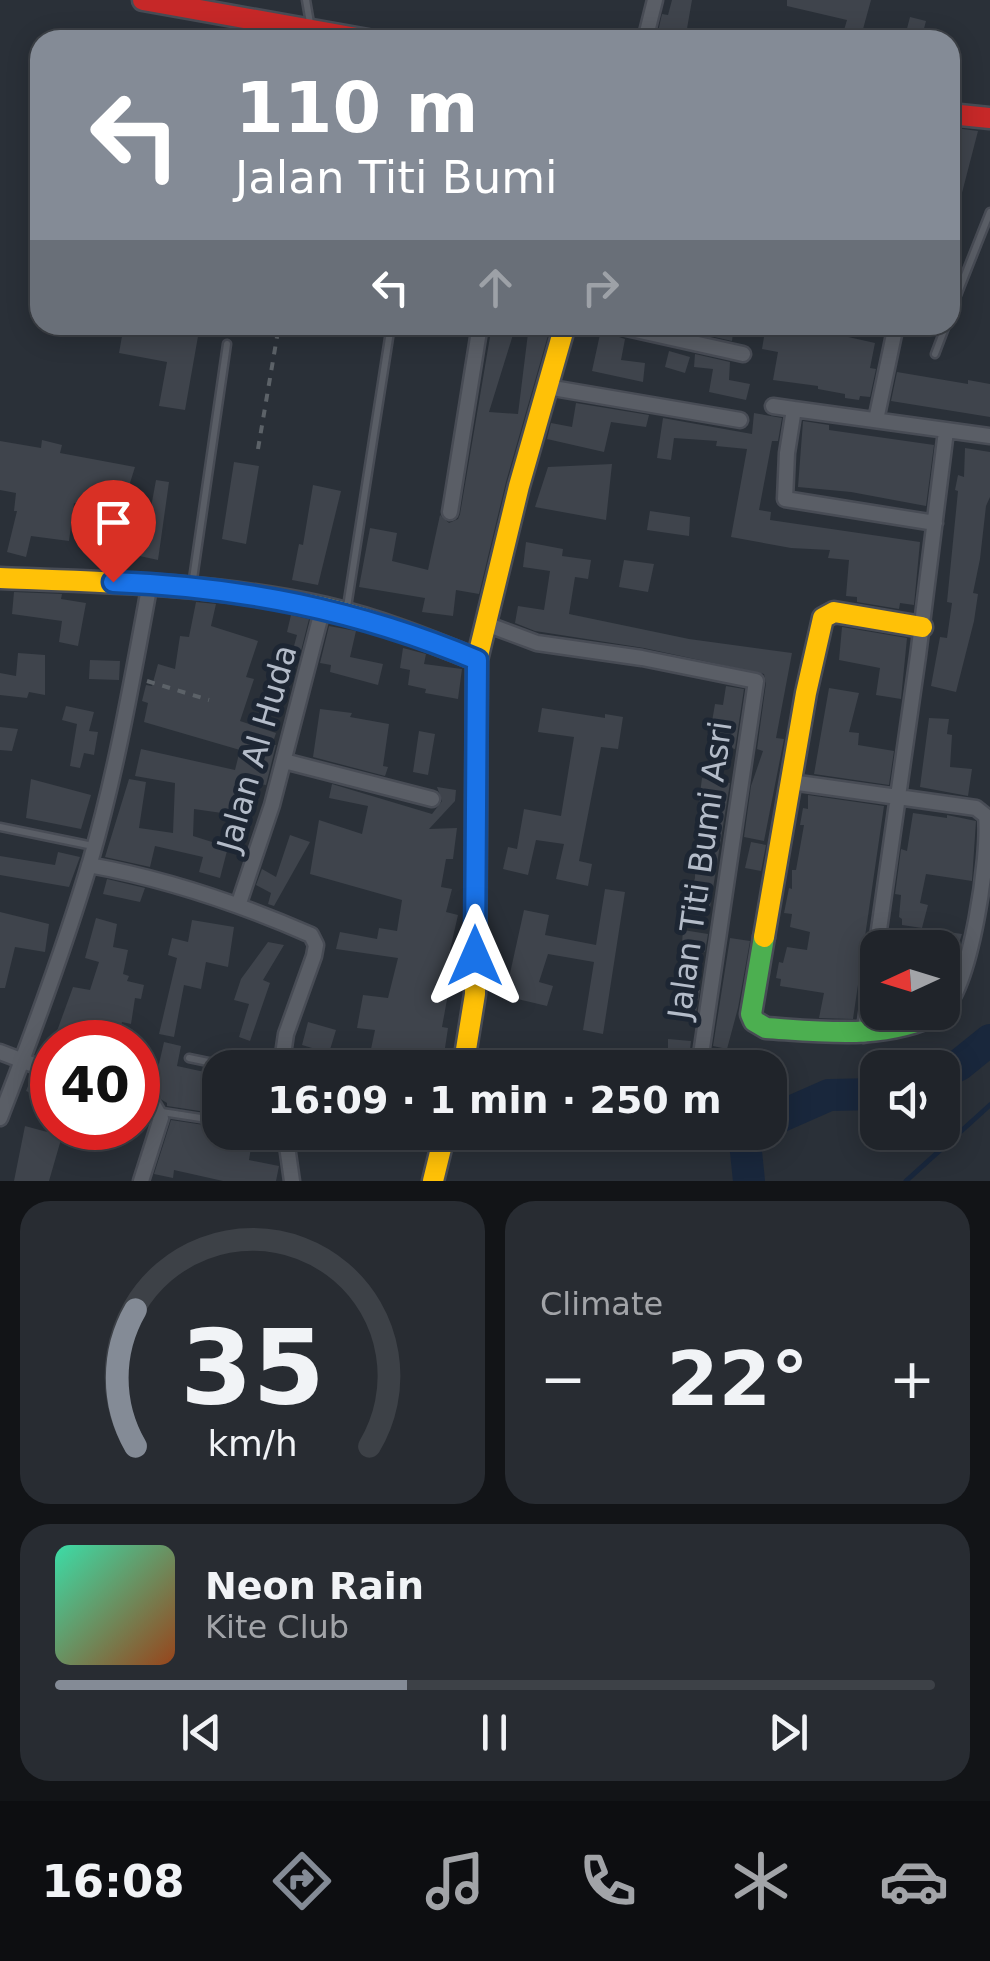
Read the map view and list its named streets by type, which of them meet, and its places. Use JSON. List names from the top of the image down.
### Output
{
  "streets": {
    "street": ["Jalan Al Huda", "Jalan Titi Bumi Asri"]
  },
  "north": "left",
  "page": {
    "turn": ["110 m", "Jalan Titi Bumi"],
    "limit": "40",
    "trip": "16:09 · 1 min · 250 m",
    "tile": "Climate",
    "heat": ["−", "22°", "+"],
    "song": ["Neon Rain", "Kite Club"],
    "tabs": "16:08",
    "gauge": ["35", "km/h"]
  }
}
